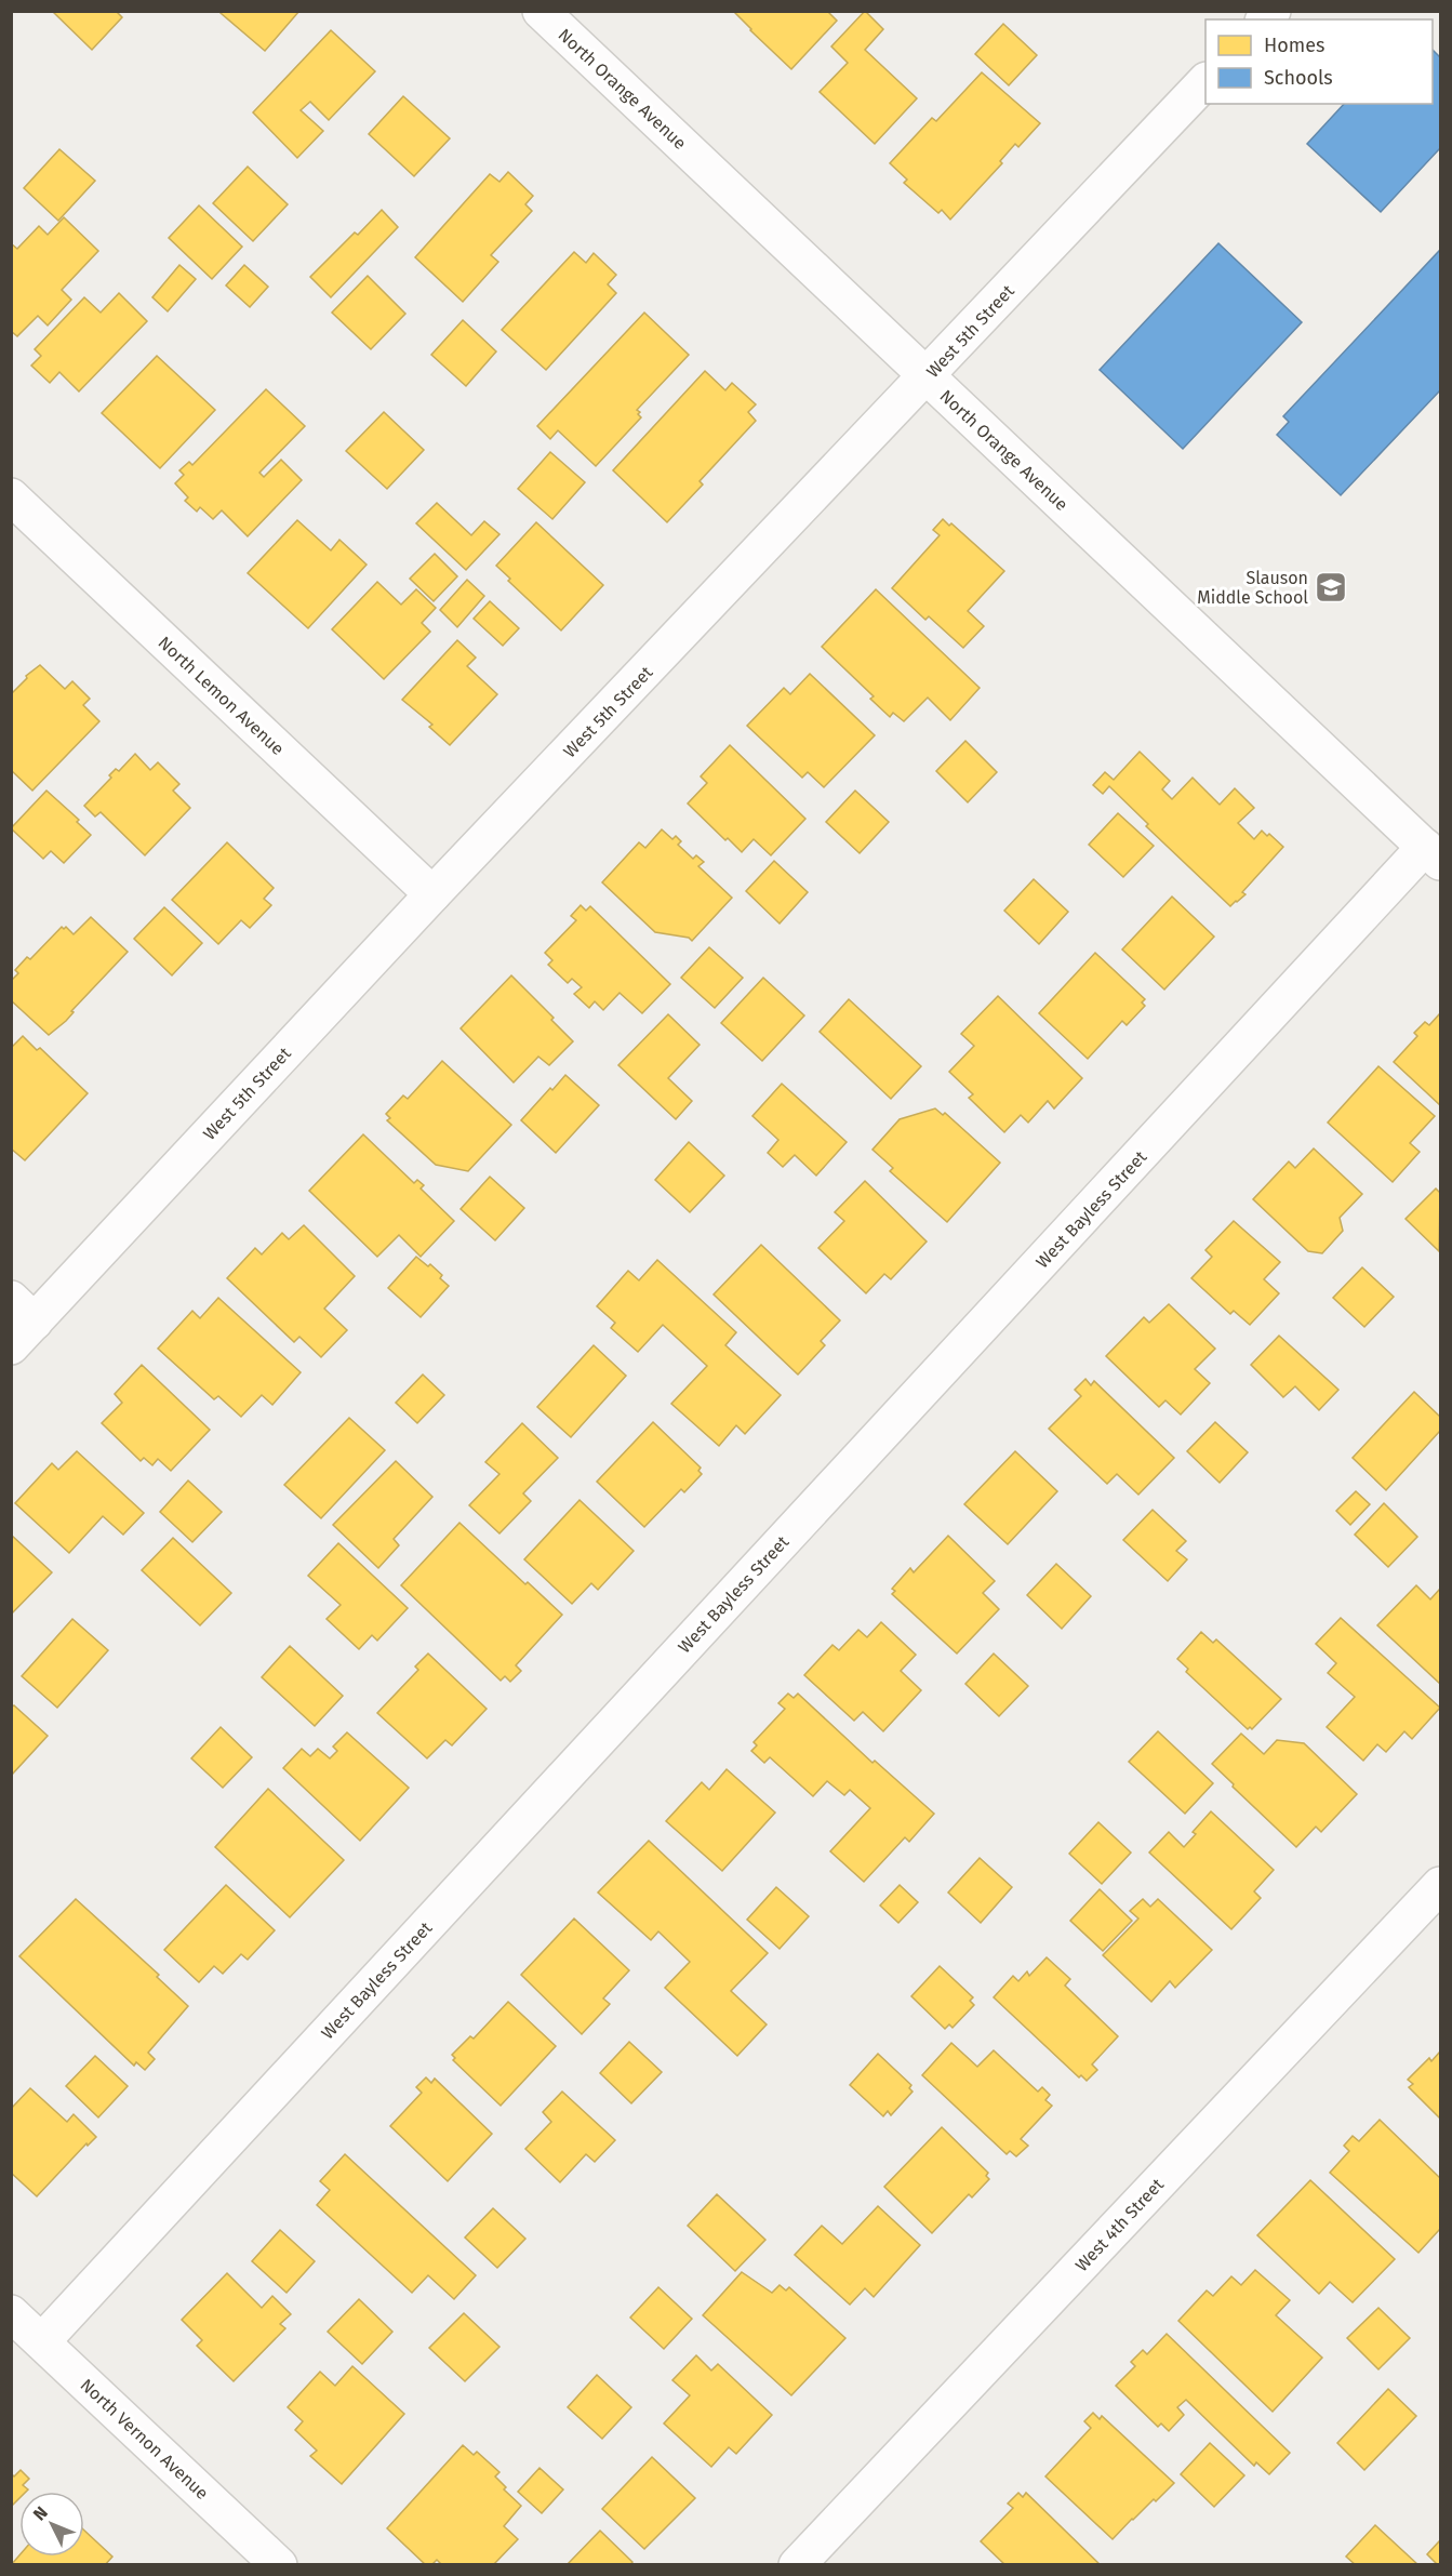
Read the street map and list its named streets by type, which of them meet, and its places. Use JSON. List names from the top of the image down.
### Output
{
  "streets": {
    "street": [
      "North Orange Avenue",
      "West 5th Street",
      "North Lemon Avenue",
      "West Bayless Street",
      "West 4th Street",
      "North Vernon Avenue"
    ]
  },
  "crossings": [
    ["North Orange Avenue", "West 5th Street"],
    ["North Orange Avenue", "West Bayless Street"],
    ["West 5th Street", "North Lemon Avenue"],
    ["West Bayless Street", "North Vernon Avenue"]
  ],
  "places": {
    "school or university": ["Slauson Middle School"]
  },
  "legend": ["Homes", "Schools"],
  "north": "top left"
}
